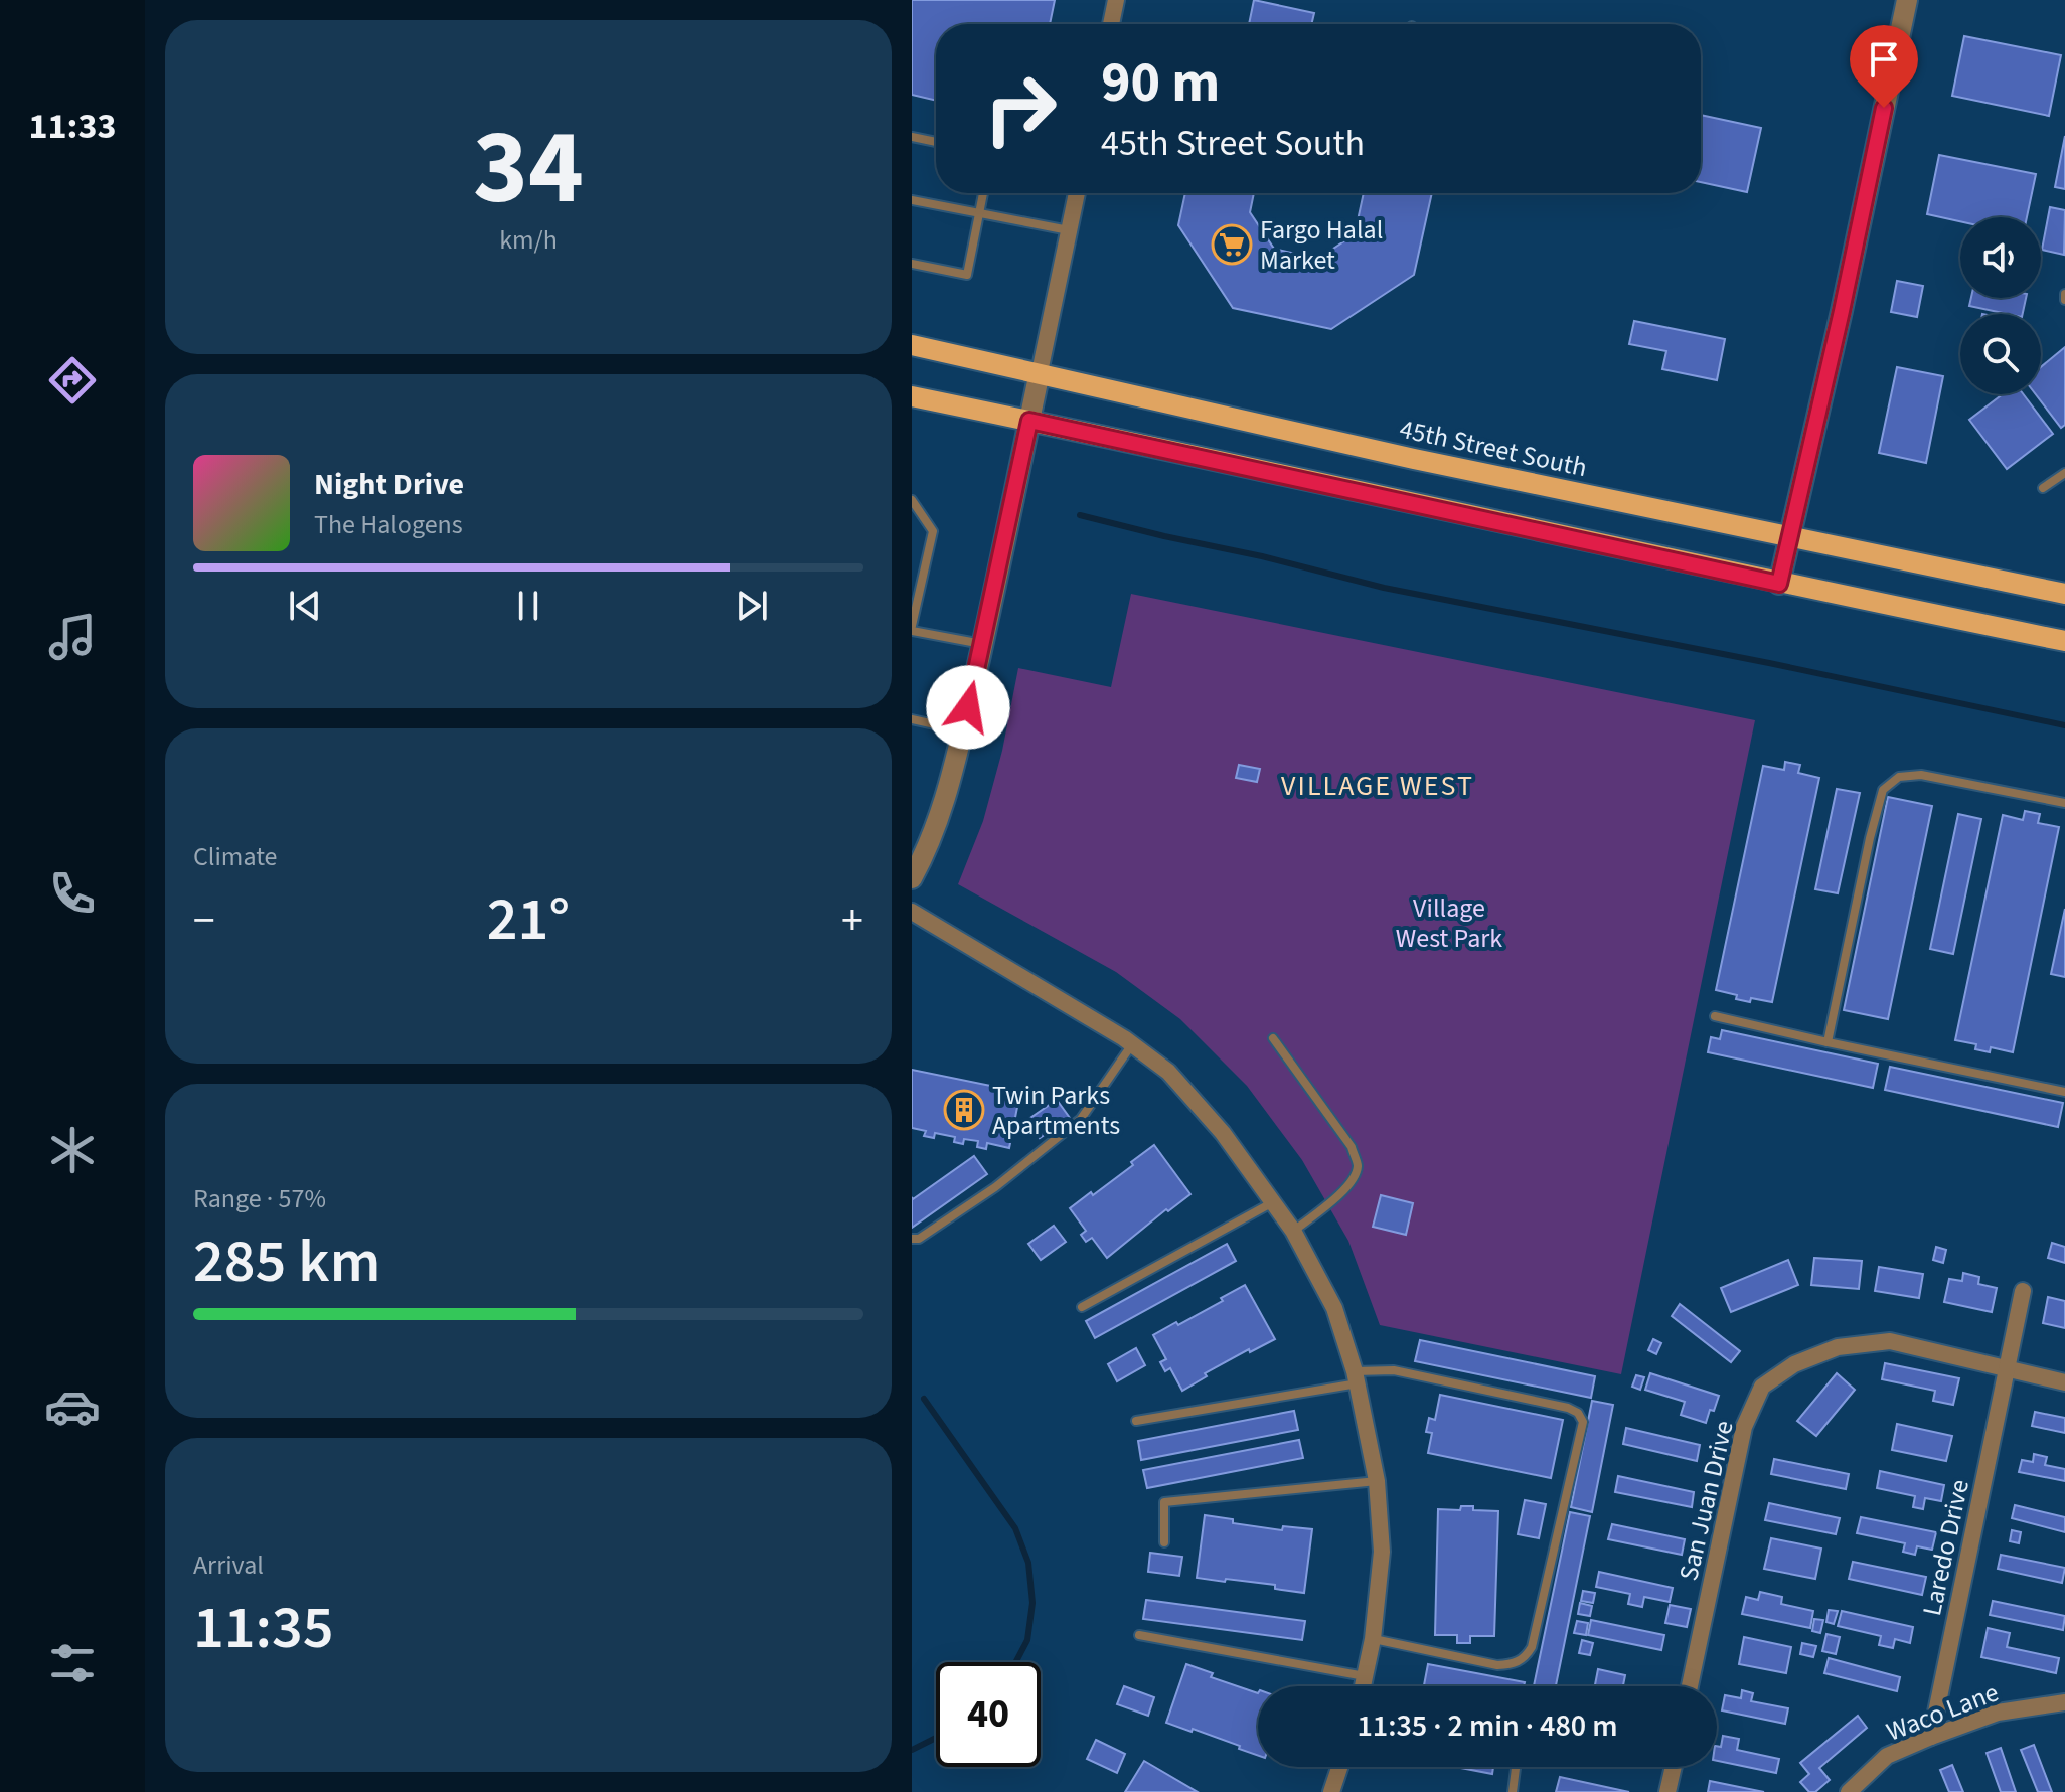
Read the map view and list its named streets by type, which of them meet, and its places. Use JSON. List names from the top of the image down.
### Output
{
  "streets": {
    "main road": ["45th Street South"],
    "street": ["San Juan Drive", "Laredo Drive", "Waco Lane"]
  },
  "crossings": [
    ["San Juan Drive", "Laredo Drive"],
    ["Laredo Drive", "Waco Lane"]
  ],
  "districts": ["VILLAGE WEST"],
  "parks": ["Village West Park"],
  "places": {
    "supermarket": ["Fargo Halal Market"],
    "building": ["Twin Parks Apartments"]
  },
  "page": {
    "tabs": "11:33",
    "tile": [
      ["34", "km/h"],
      "Climate",
      ["Range · 57%", "285 km"],
      ["Arrival", "11:35"]
    ],
    "turn": ["90 m", "45th Street South"],
    "song": ["Night Drive", "The Halogens"],
    "heat": ["−", "21°", "+"],
    "limit": "40",
    "trip": "11:35 · 2 min · 480 m"
  }
}
